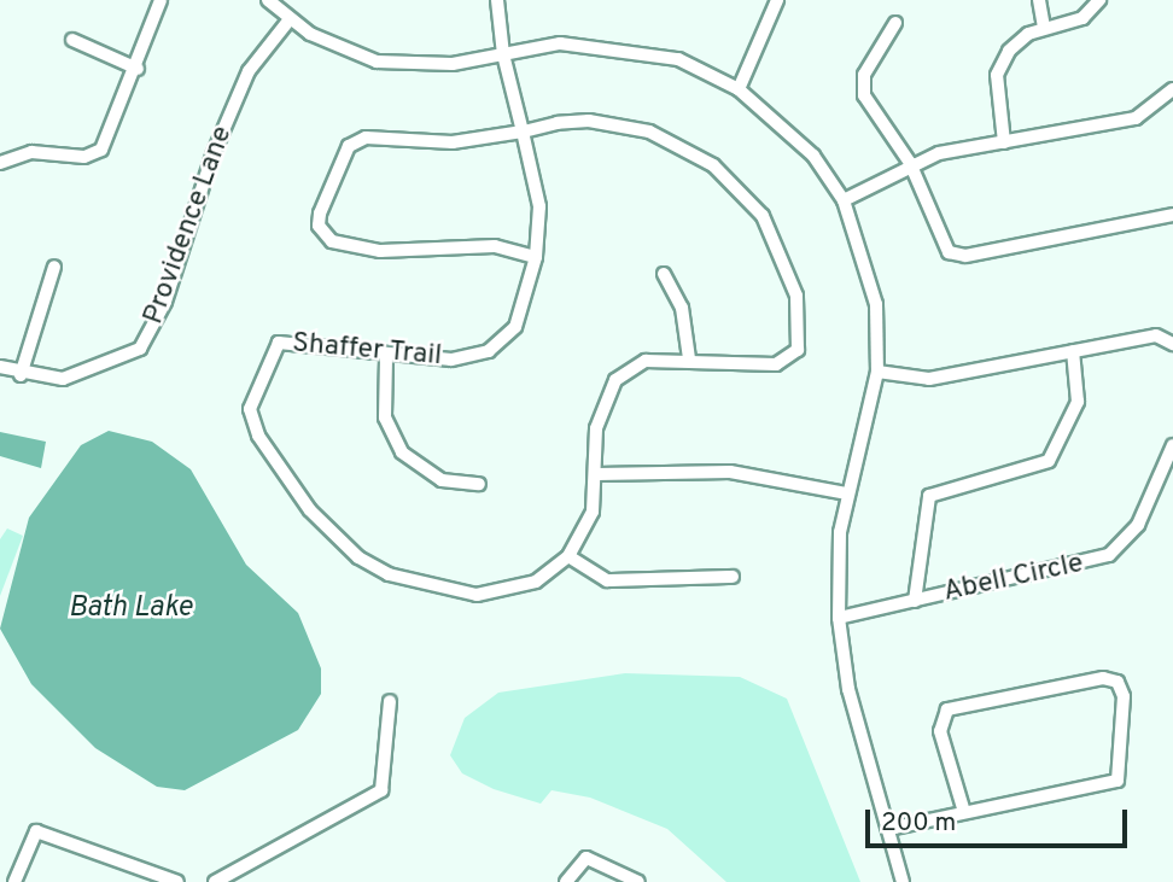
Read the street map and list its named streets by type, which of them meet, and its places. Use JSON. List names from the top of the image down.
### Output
{
  "streets": {
    "street": ["Providence Lane", "Shaffer Trail", "Abell Circle"]
  },
  "water": ["Bath Lake"],
  "scale_bar": "200 m"
}
